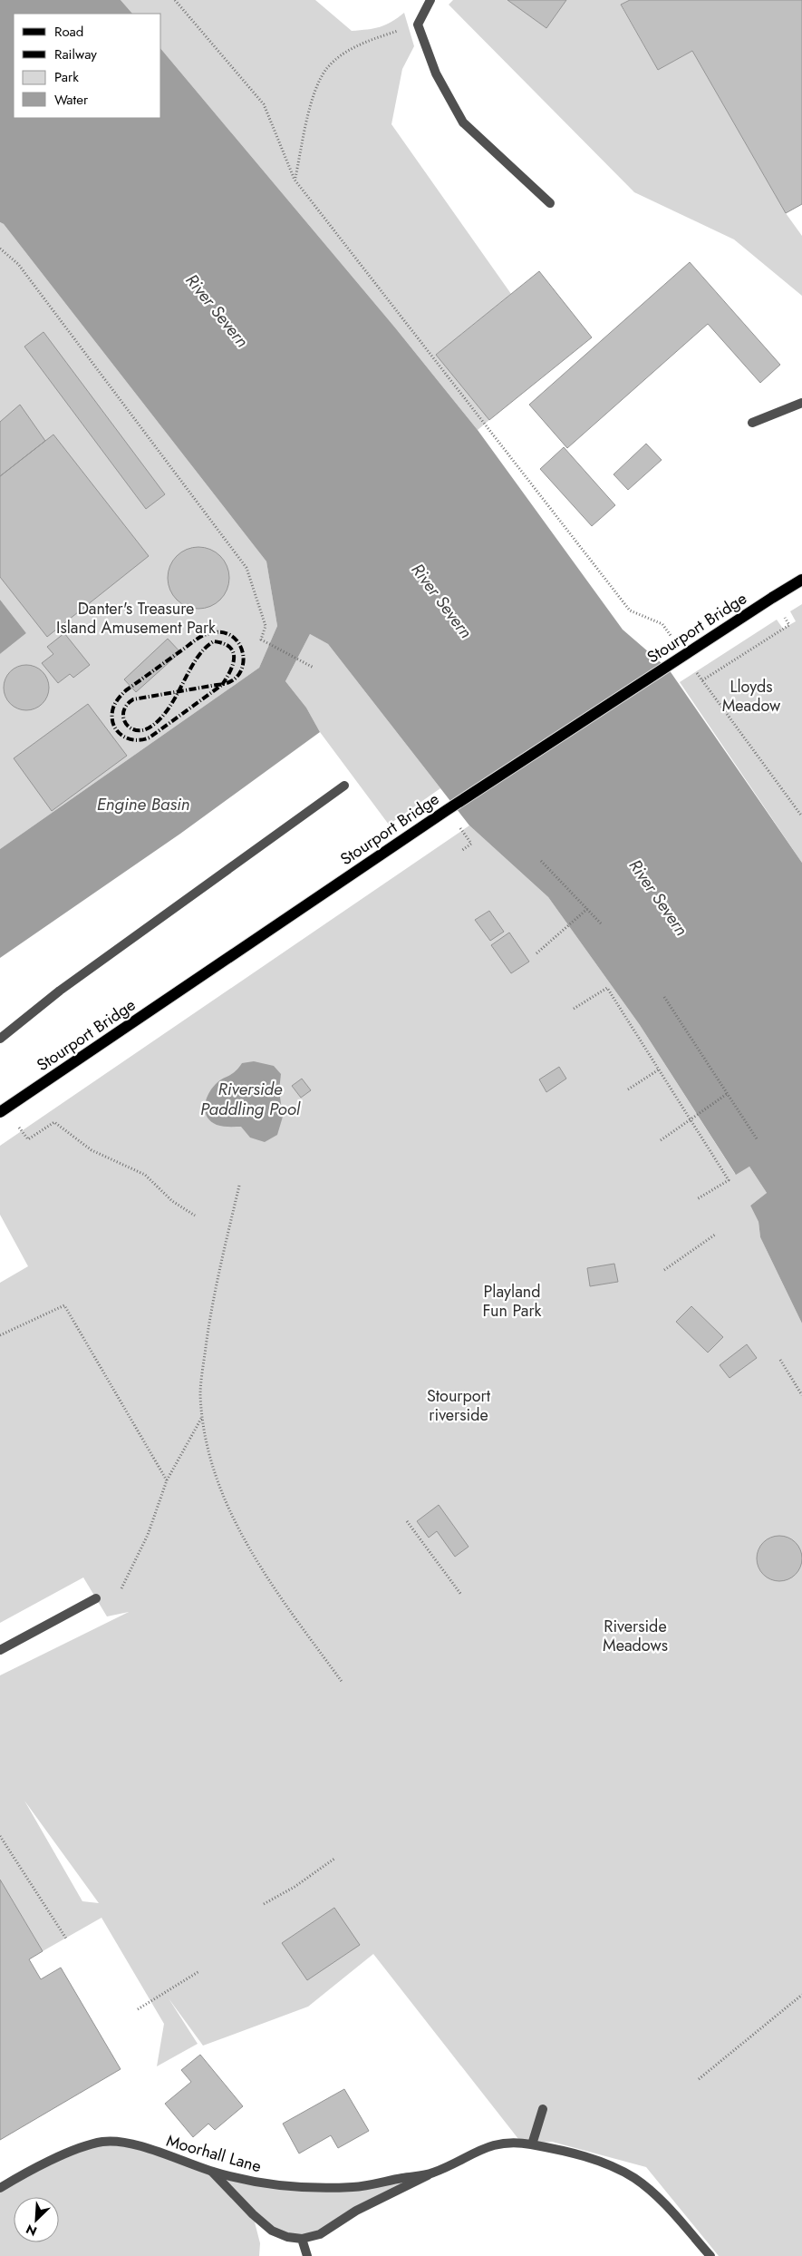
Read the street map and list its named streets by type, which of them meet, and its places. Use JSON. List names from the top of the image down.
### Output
{
  "streets": {
    "main road": ["Stourport Bridge"],
    "street": ["Moorhall Lane"]
  },
  "water": ["River Severn", "Engine Basin", "Riverside Paddling Pool"],
  "parks": [
    "Danter's Treasure Island Amusement Park",
    "Lloyds Meadow",
    "Playland Fun Park",
    "Stourport riverside",
    "Riverside Meadows"
  ],
  "legend": [
    "Road",
    "Railway",
    "Park",
    "Water"
  ],
  "north": "bottom left"
}
